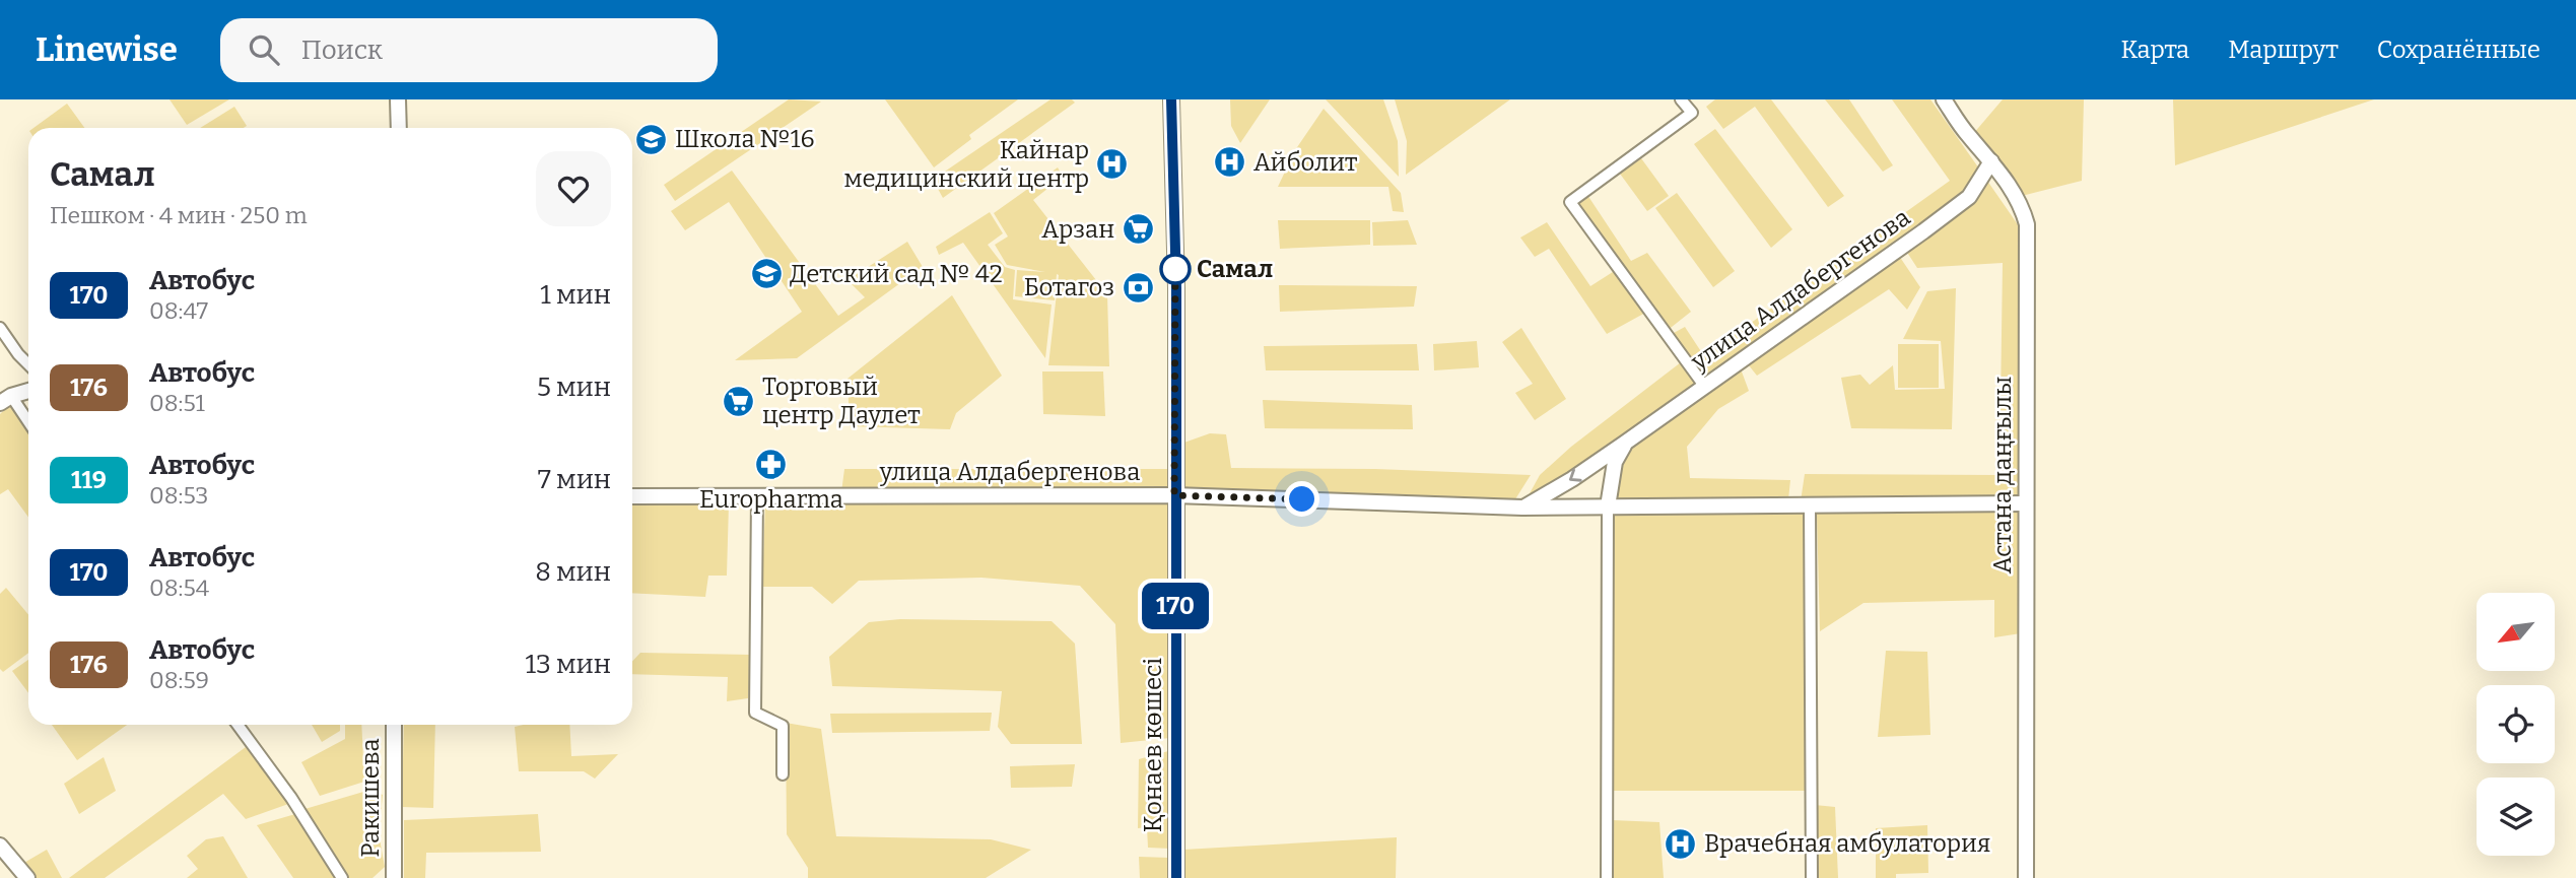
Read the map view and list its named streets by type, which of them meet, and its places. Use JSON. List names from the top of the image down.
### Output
{
  "streets": {
    "street": [
      "улица Алдабергенова",
      "Астана даңғылы",
      "Қонаев көшесі",
      "Ракишева"
    ]
  },
  "crossings": [
    ["улица Алдабергенова", "Астана даңғылы"],
    ["улица Алдабергенова", "Қонаев көшесі"]
  ],
  "places": {
    "school or university": ["Школа №16", "Детский сад № 42"],
    "hospital": ["Айболит", "Кайнар медицинский центр", "Врачебная амбулатория"],
    "supermarket": ["Арзан", "Торговый центр Даулет"],
    "other": ["Самал"],
    "bank": ["Ботагоз"],
    "pharmacy": ["Europharma"]
  },
  "lines": ["bus line 170"],
  "north": "bottom left",
  "page": {
    "header": "Linewise",
    "search": "Поиск",
    "nav": ["Карта", "Маршрут", "Сохранённые"],
    "on_map": "170",
    "heading": ["Самал", "Пешком · 4 мин · 250 m"],
    "list": [
      {
        "mark": "170",
        "name": "Автобус",
        "note": "08:47",
        "value": "1 мин"
      },
      {
        "mark": "176",
        "name": "Автобус",
        "note": "08:51",
        "value": "5 мин"
      },
      {
        "mark": "119",
        "name": "Автобус",
        "note": "08:53",
        "value": "7 мин"
      },
      {
        "mark": "170",
        "name": "Автобус",
        "note": "08:54",
        "value": "8 мин"
      },
      {
        "mark": "176",
        "name": "Автобус",
        "note": "08:59",
        "value": "13 мин"
      }
    ]
  }
}
